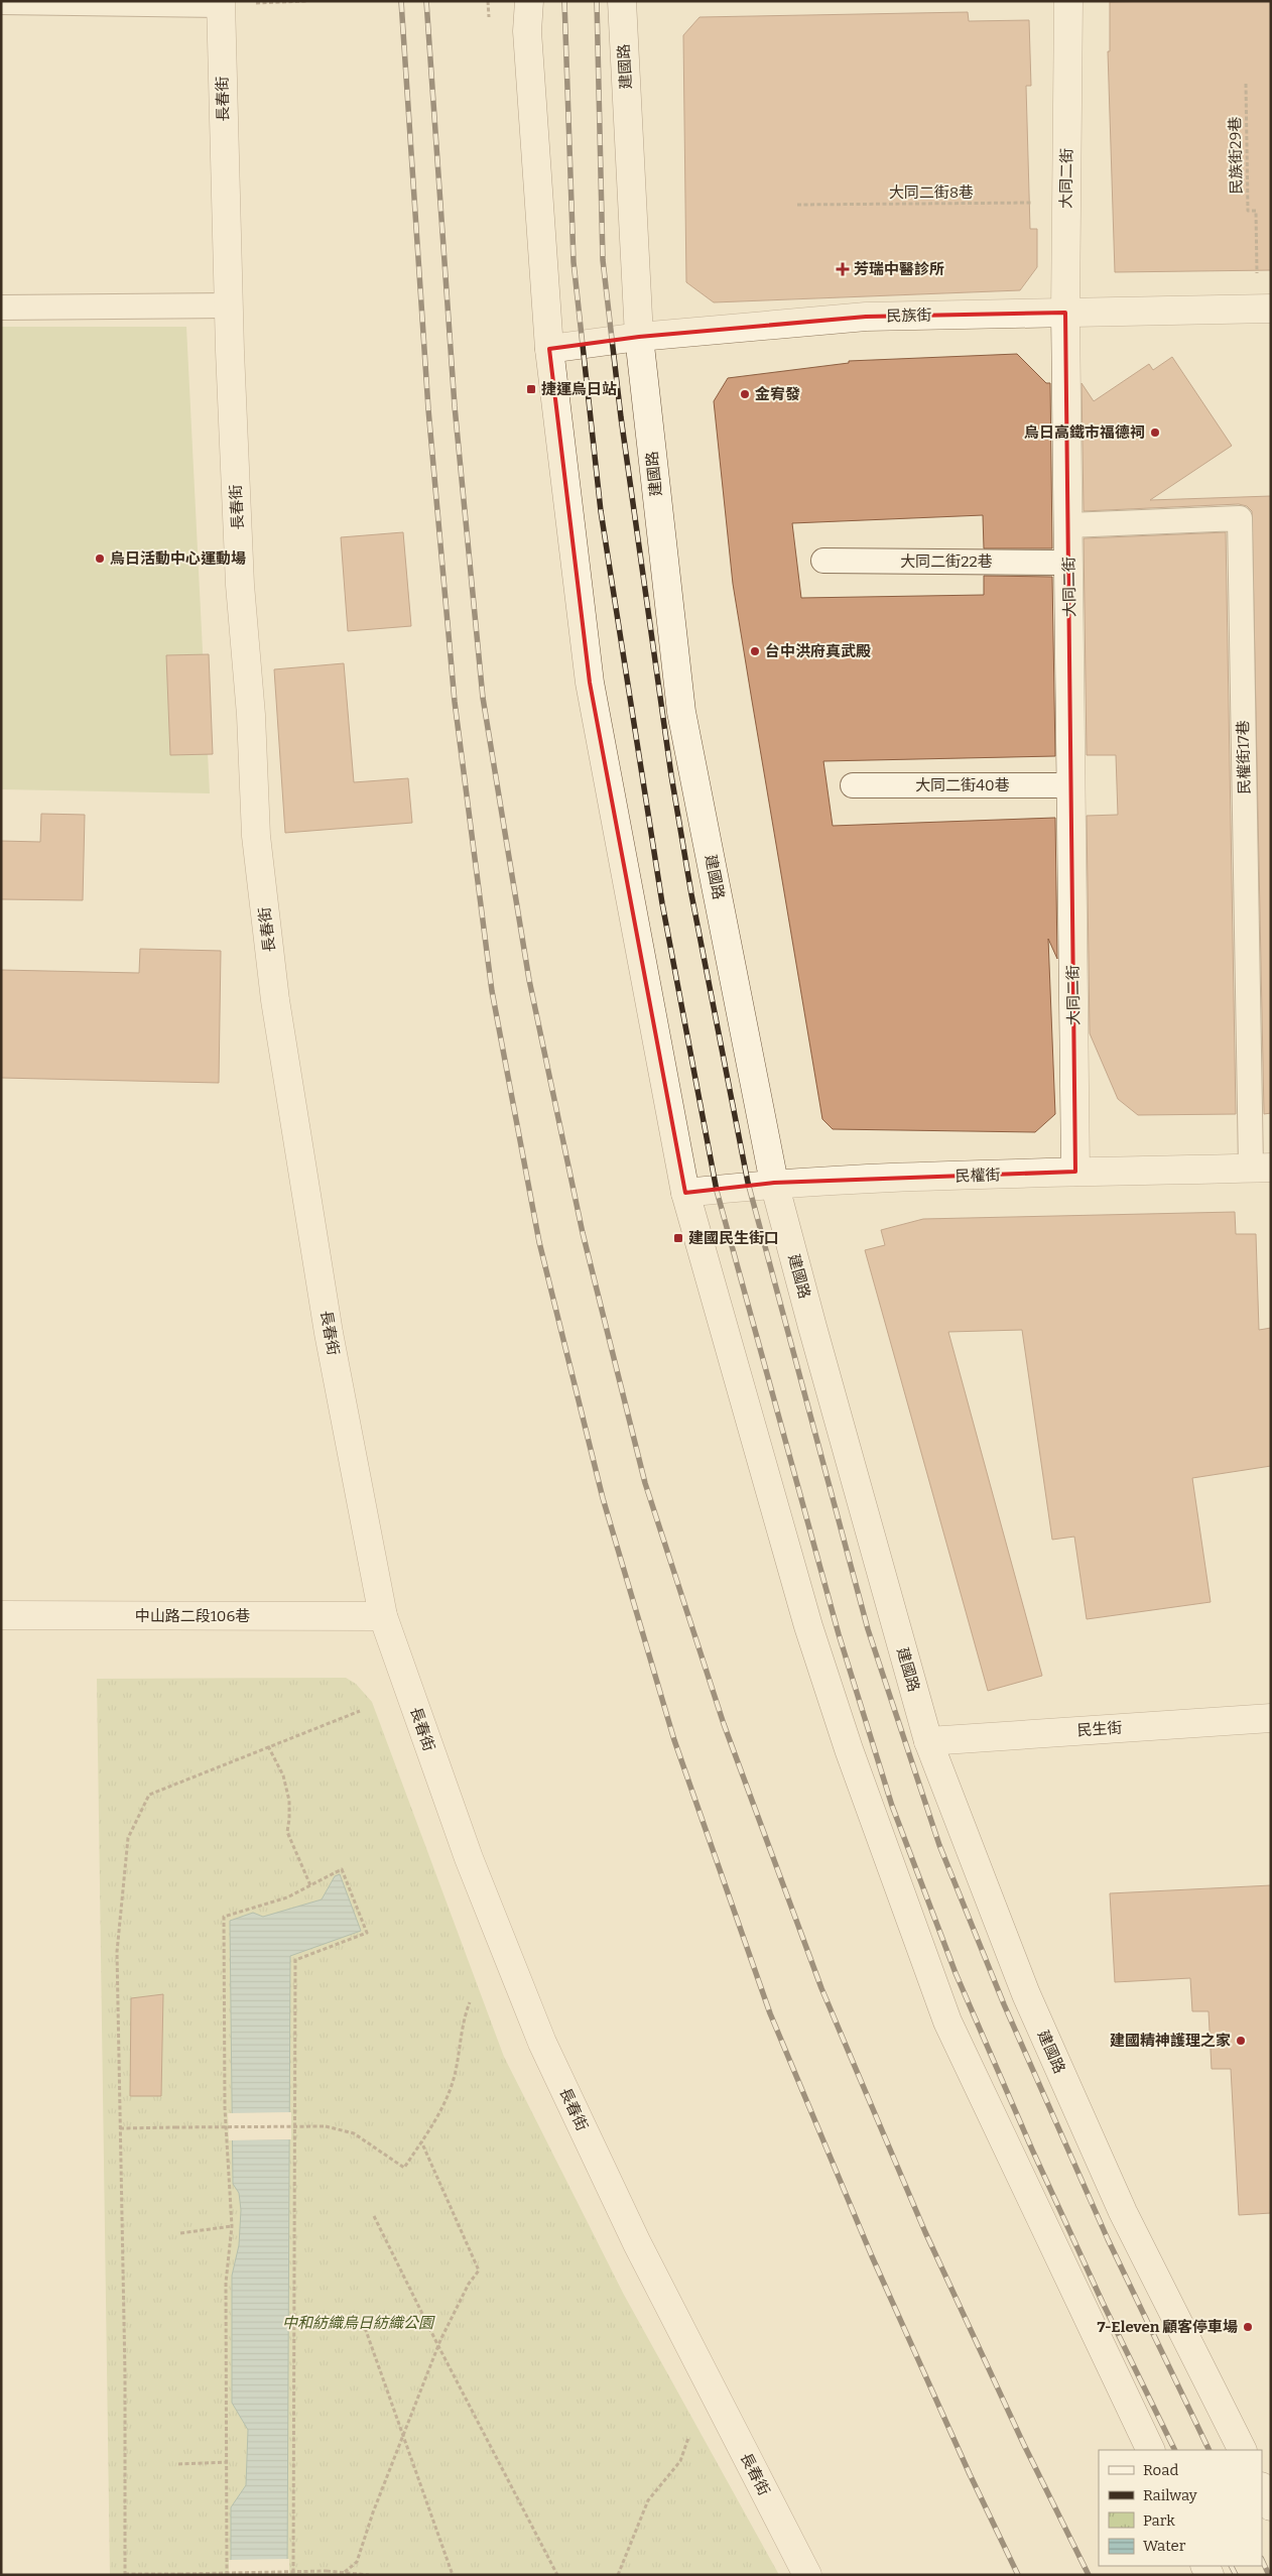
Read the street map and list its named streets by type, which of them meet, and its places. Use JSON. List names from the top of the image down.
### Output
{
  "streets": {
    "street": [
      "建國路",
      "長春街",
      "大同二街",
      "民族街",
      "民權街",
      "中山路二段106巷",
      "民生街"
    ],
    "lane": ["大同二街22巷", "民權街17巷", "大同二街40巷"],
    "path": ["民族街29巷", "大同二街8巷"]
  },
  "crossings": [
    ["建國路", "民族街"],
    ["建國路", "民權街"],
    ["建國路", "民生街"],
    ["長春街", "中山路二段106巷"],
    ["民族街29巷", "民族街"],
    ["大同二街", "大同二街8巷"],
    ["大同二街", "民族街"],
    ["大同二街", "大同二街22巷"],
    ["大同二街", "民權街17巷"],
    ["大同二街", "大同二街40巷"],
    ["大同二街", "民權街"],
    ["民權街17巷", "民權街"]
  ],
  "parks": ["中和紡織烏日紡織公園"],
  "places": {
    "health": ["芳瑞中醫診所"],
    "transit": ["捷運烏日站", "建國民生街口"],
    "other": [
      "金宥發",
      "烏日高鐵市福德祠",
      "烏日活動中心運動場",
      "台中洪府真武殿",
      "建國精神護理之家",
      "7-Eleven 顧客停車場"
    ]
  },
  "legend": [
    "Road",
    "Railway",
    "Park",
    "Water"
  ]
}
